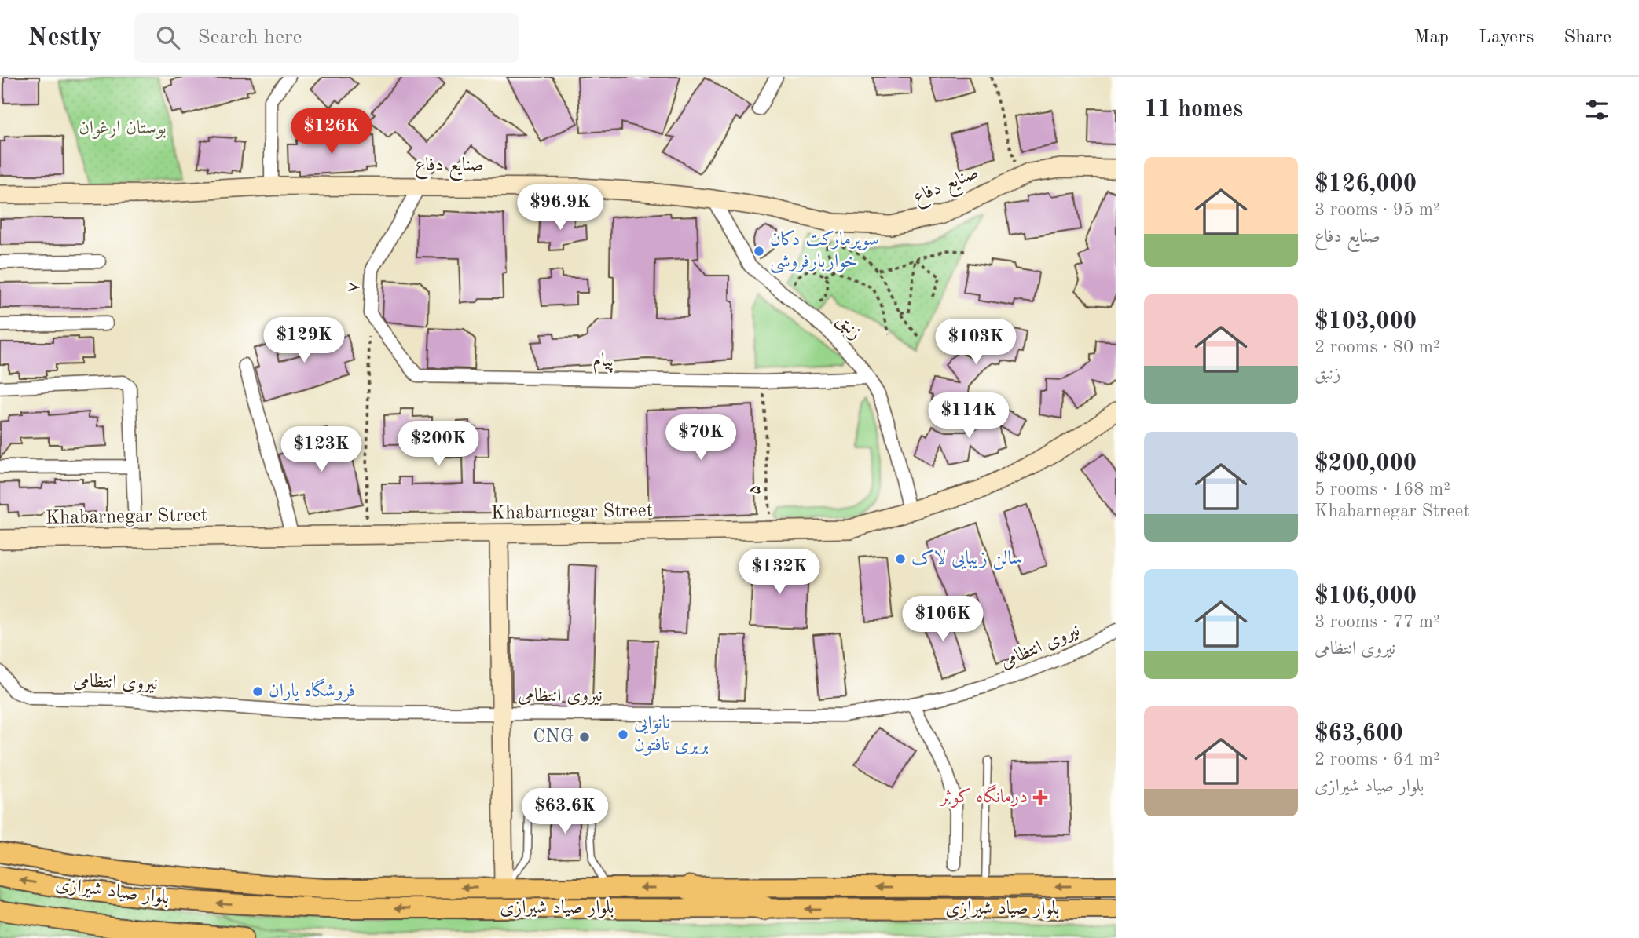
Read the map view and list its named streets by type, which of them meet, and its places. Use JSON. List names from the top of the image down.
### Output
{
  "streets": {
    "main road": ["بلوار صیاد شیرازی"],
    "street": [
      "صنایع دفاع",
      "۷",
      "زنبق",
      "پیام",
      "Khabarnegar Street",
      "نیروی انتظامی"
    ],
    "path": ["۵"]
  },
  "crossings": [
    ["صنایع دفاع", "۷"],
    ["صنایع دفاع", "زنبق"],
    ["۷", "پیام"],
    ["۷", "Khabarnegar Street"],
    ["زنبق", "پیام"],
    ["زنبق", "Khabarnegar Street"],
    ["پیام", "۵"],
    ["۵", "Khabarnegar Street"]
  ],
  "parks": ["بوستان ارغوان"],
  "places": {
    "other": [
      "سوپرمارکت دکان خواربارفروشی",
      "سالن زیبایی لاک",
      "فروشگاه یاران",
      "نانوایی بربری تافتون",
      "CNG"
    ],
    "health": ["درمانگاه کوثر"]
  },
  "page": {
    "header": "Nestly",
    "search": "Search here",
    "nav": ["Map", "Layers", "Share"],
    "heading": "11 homes",
    "price": [
      "$126K",
      "$96.9K",
      "$129K",
      "$103K",
      "$114K",
      "$70K",
      "$200K",
      "$123K",
      "$132K",
      "$106K",
      "$63.6K"
    ],
    "list": [
      {
        "name": "$126,000",
        "note": "3 rooms · 95 m² · صنایع دفاع"
      },
      {
        "name": "$103,000",
        "note": "2 rooms · 80 m² · زنبق"
      },
      {
        "name": "$200,000",
        "note": "5 rooms · 168 m² · Khabarnegar Street"
      },
      {
        "name": "$106,000",
        "note": "3 rooms · 77 m² · نیروی انتظامی"
      },
      {
        "name": "$63,600",
        "note": "2 rooms · 64 m² · بلوار صیاد شیرازی"
      }
    ]
  }
}
